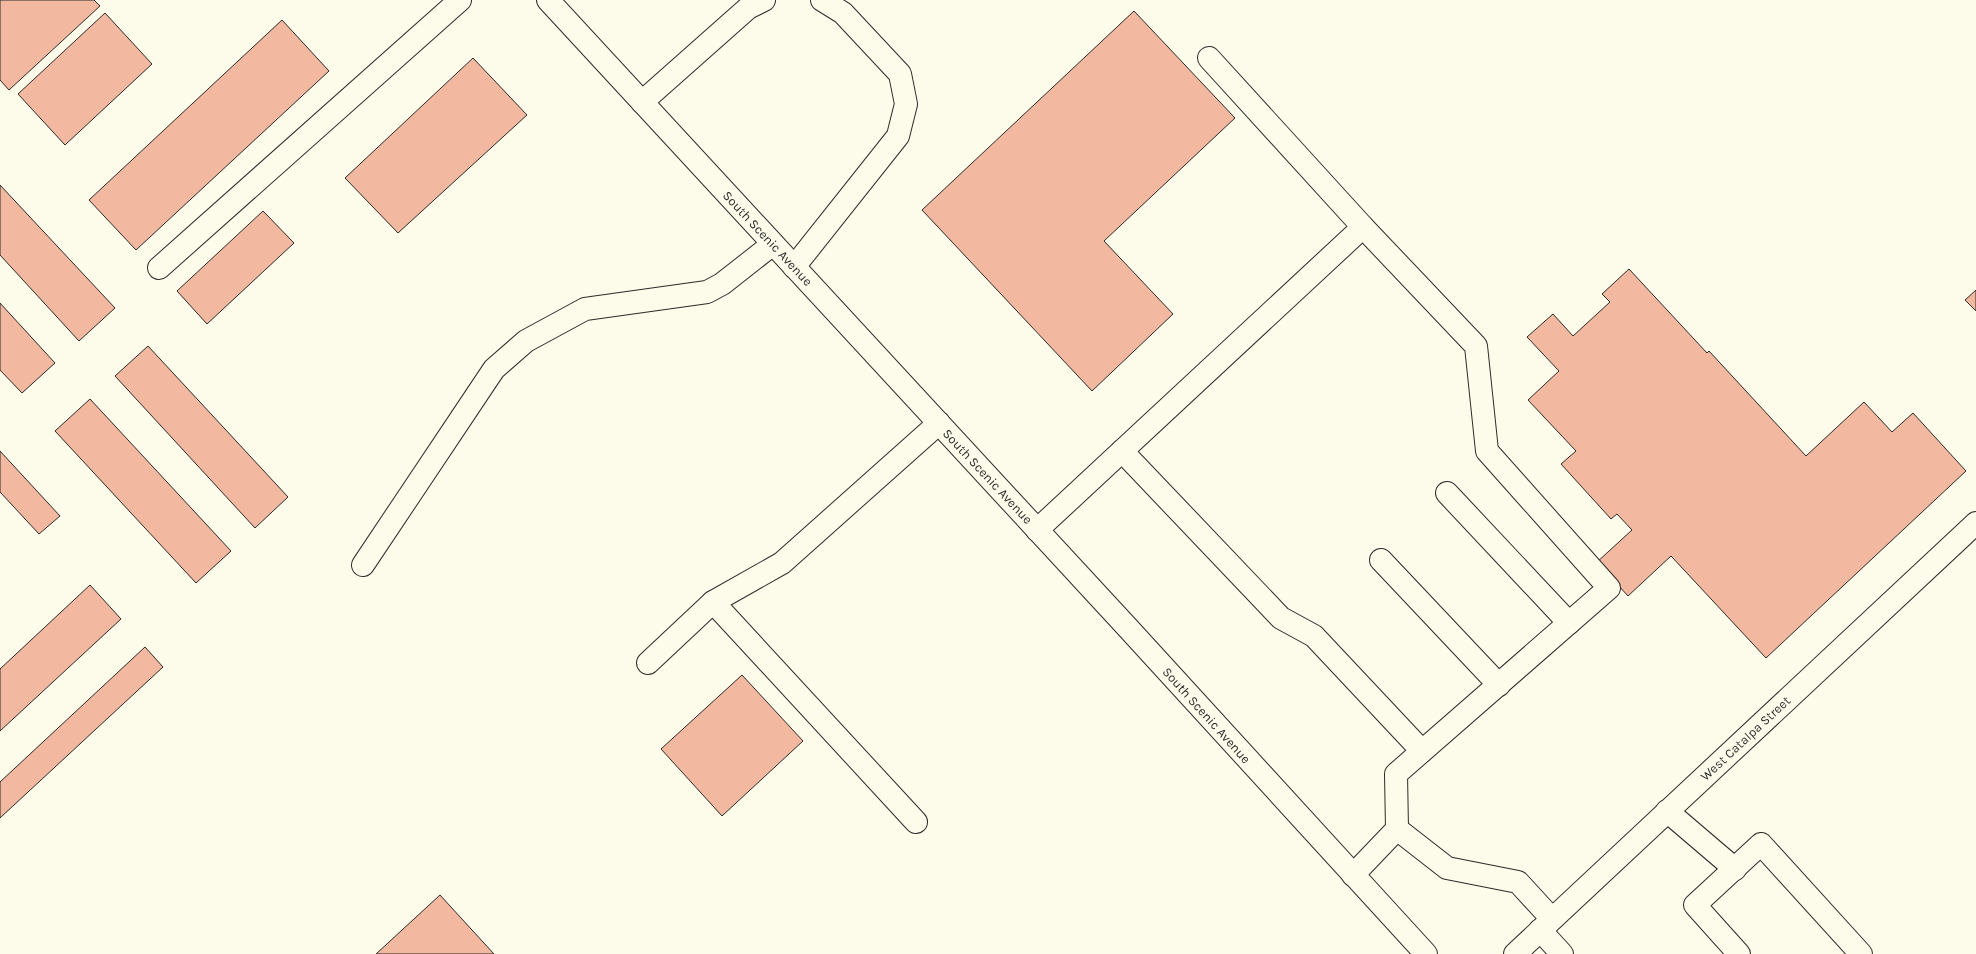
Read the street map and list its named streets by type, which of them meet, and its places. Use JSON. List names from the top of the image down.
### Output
{
  "streets": {
    "main road": ["South Scenic Avenue", "West Catalpa Street"]
  }
}
